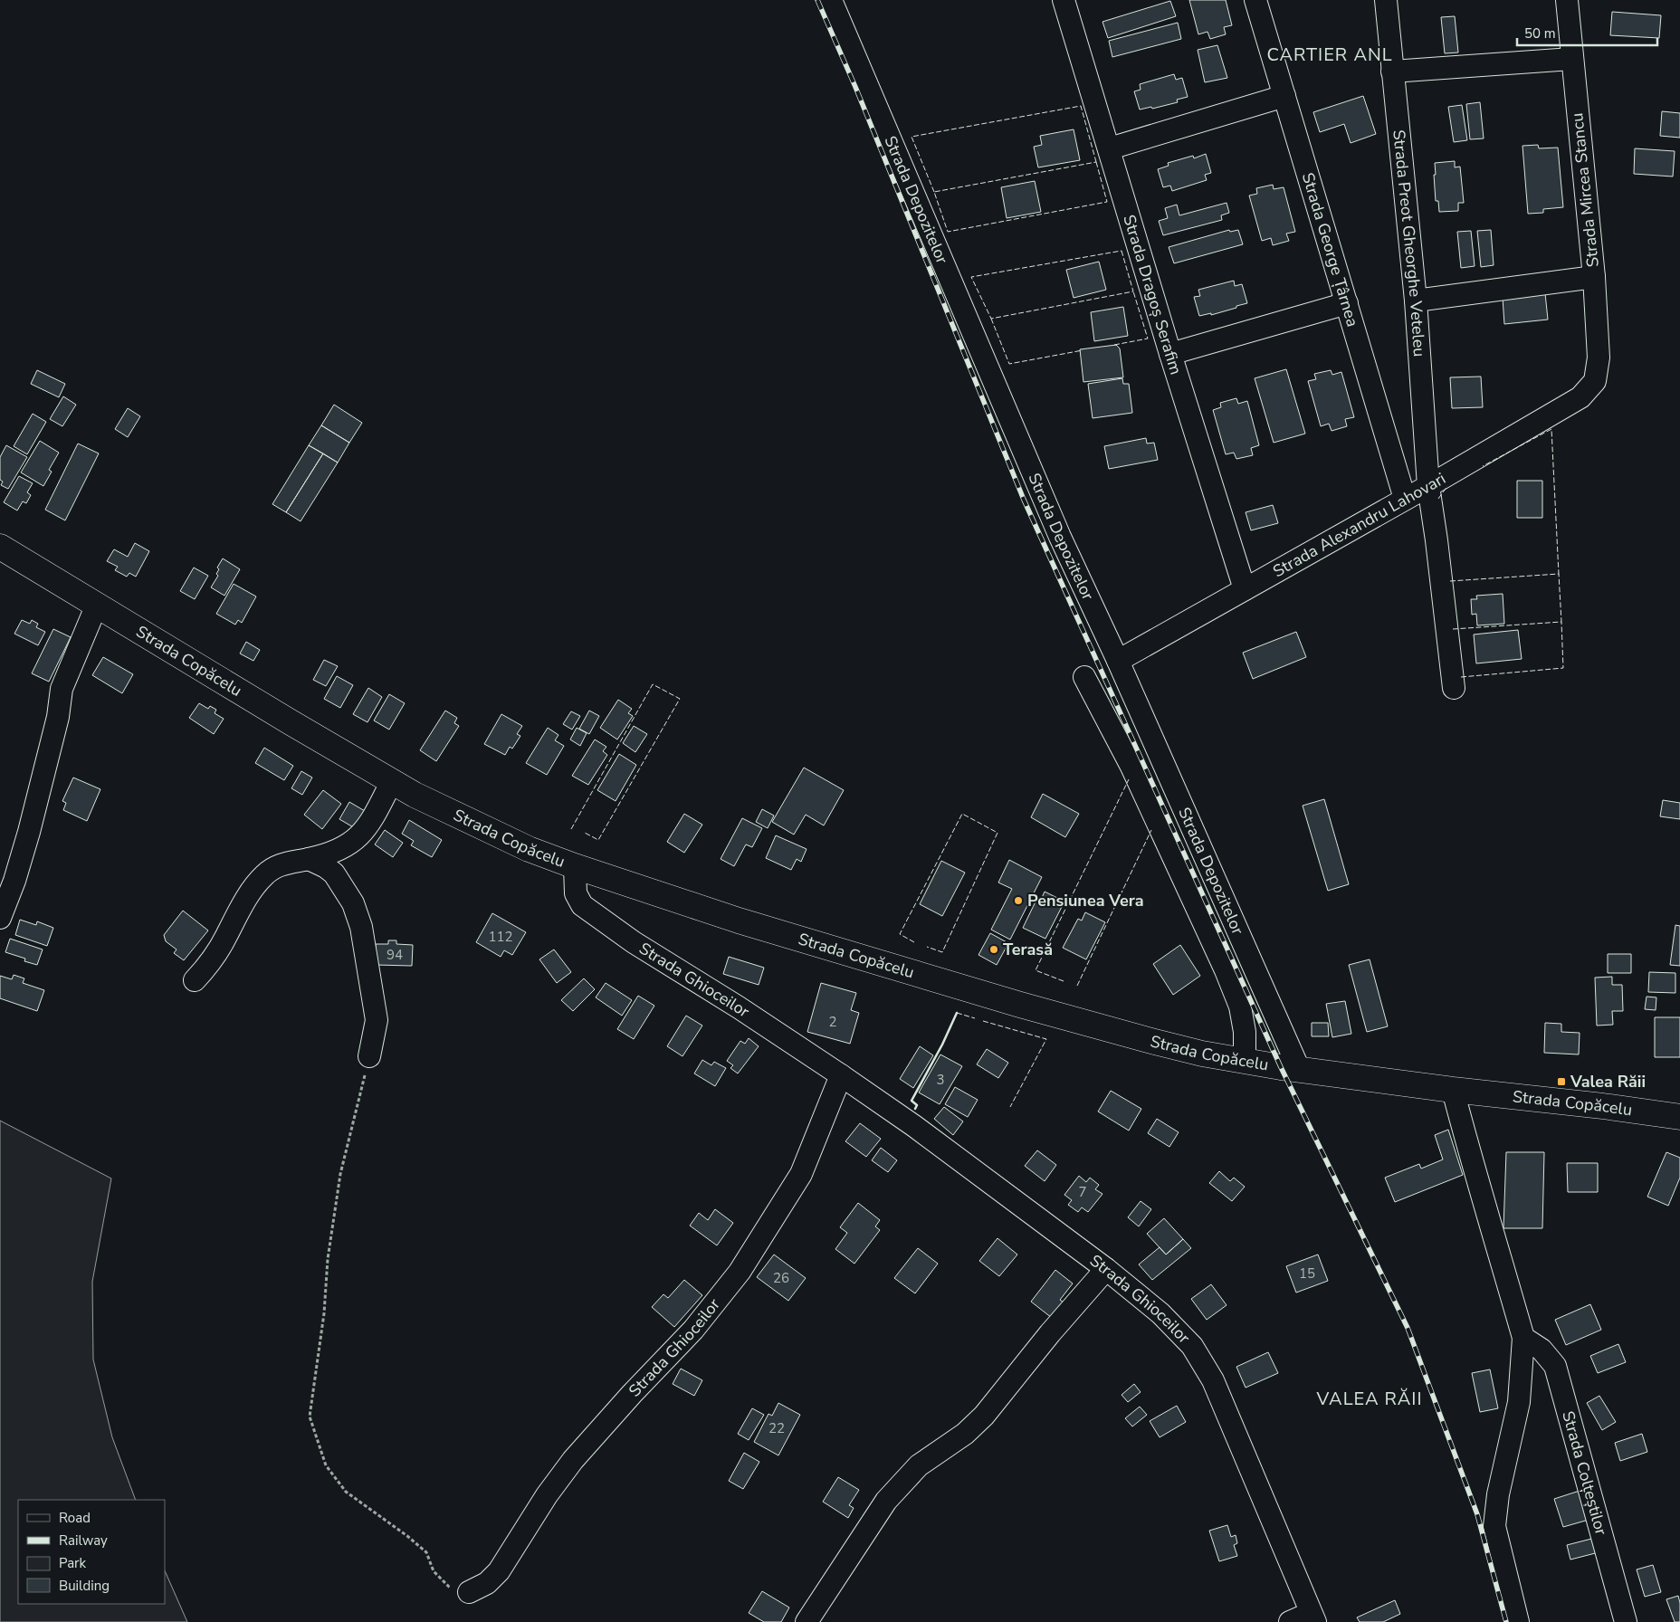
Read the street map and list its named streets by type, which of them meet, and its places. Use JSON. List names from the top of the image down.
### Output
{
  "streets": {
    "main road": ["Strada Copăcelu"],
    "street": [
      "Strada Mircea Stancu",
      "Strada Depozitelor",
      "Strada Preot Gheorghe Veteleu",
      "Strada George Țârnea",
      "Strada Dragoș Serafim",
      "Strada Alexandru Lahovari",
      "Strada Ghioceilor",
      "Strada Colțeștilor"
    ]
  },
  "crossings": [
    ["Strada Mircea Stancu", "Strada Alexandru Lahovari"],
    ["Strada Depozitelor", "Strada Alexandru Lahovari"],
    ["Strada Depozitelor", "Strada Copăcelu"],
    ["Strada Preot Gheorghe Veteleu", "Strada Alexandru Lahovari"],
    ["Strada George Țârnea", "Strada Alexandru Lahovari"],
    ["Strada Dragoș Serafim", "Strada Alexandru Lahovari"],
    ["Strada Copăcelu", "Strada Ghioceilor"]
  ],
  "districts": ["CARTIER ANL", "VALEA RĂII"],
  "places": {
    "other": ["Pensiunea Vera", "Terasă"],
    "transit": ["Valea Răii"]
  },
  "house_numbers": [
    "112",
    "94",
    "2",
    "3",
    "7",
    "15",
    "26",
    "22"
  ],
  "legend": [
    "Road",
    "Railway",
    "Park",
    "Building"
  ],
  "scale_bar": "50 m"
}
